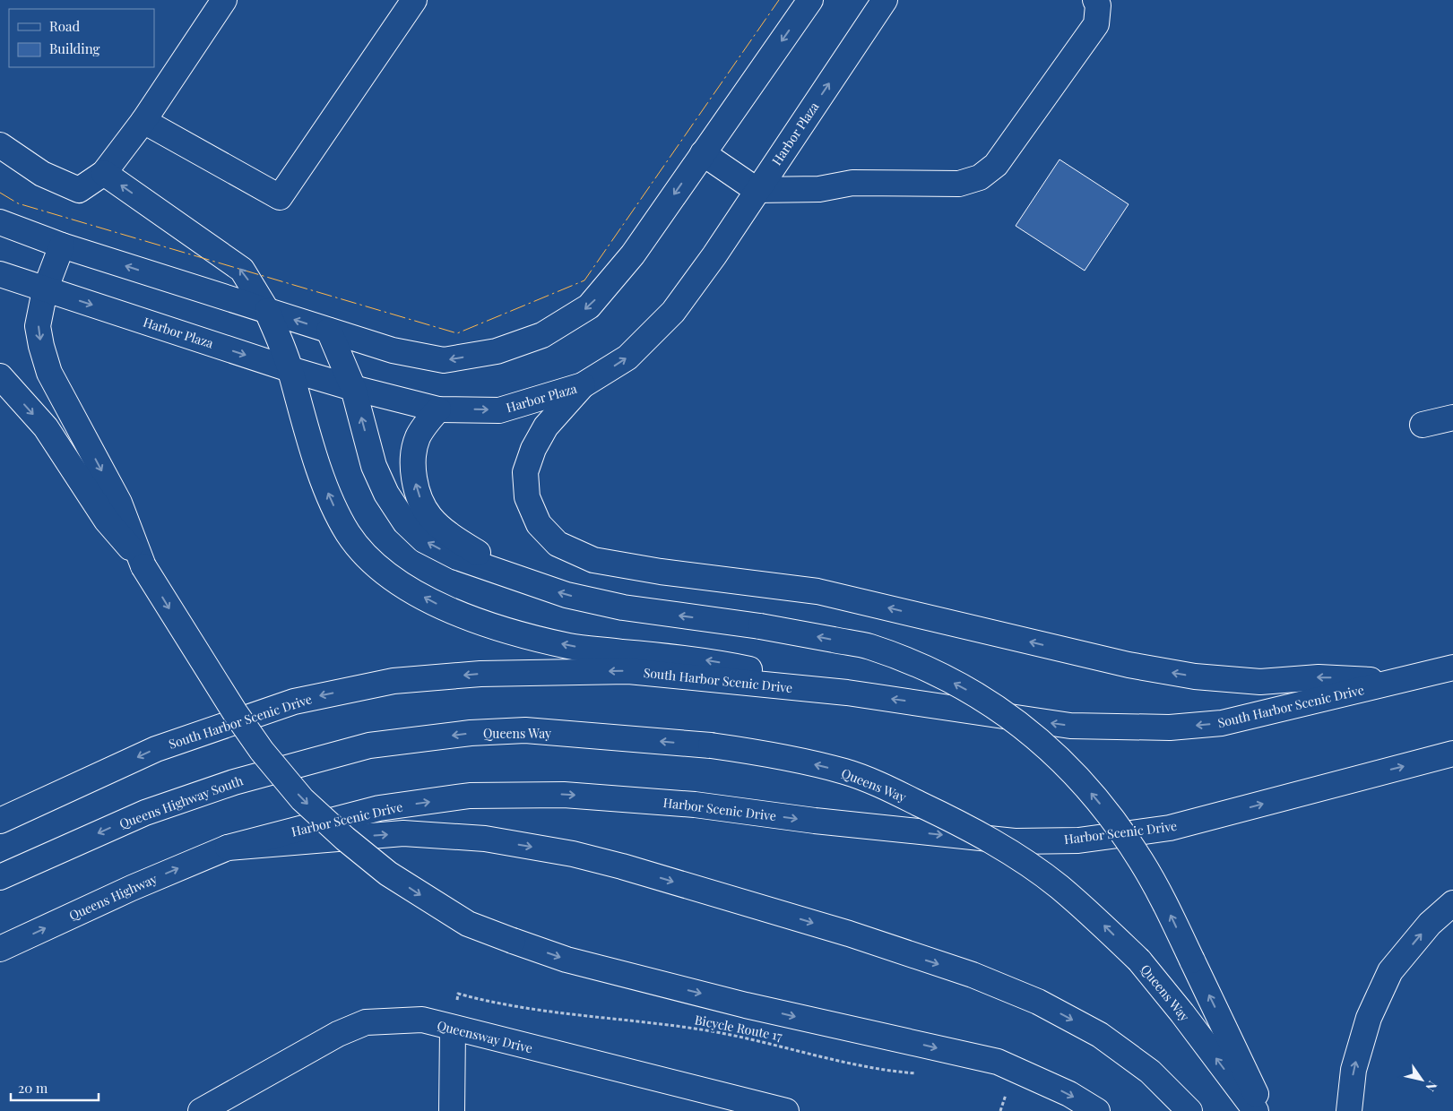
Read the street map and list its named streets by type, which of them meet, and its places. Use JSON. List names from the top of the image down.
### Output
{
  "streets": {
    "main road": [
      "Harbor Plaza",
      "South Harbor Scenic Drive",
      "Queens Way",
      "Queens Highway South",
      "Harbor Scenic Drive",
      "Queens Highway",
      "Queensway Drive"
    ],
    "path": ["Bicycle Route 17"]
  },
  "crossings": [
    ["Queens Way", "Queens Highway South"],
    ["Harbor Scenic Drive", "Queens Highway"],
    ["Bicycle Route 17", "Queensway Drive"]
  ],
  "one_way": ["Harbor Plaza", "Queens Highway South", "Queens Highway"],
  "legend": ["Road", "Building"],
  "scale_bar": "20 m",
  "north": "bottom right"
}
